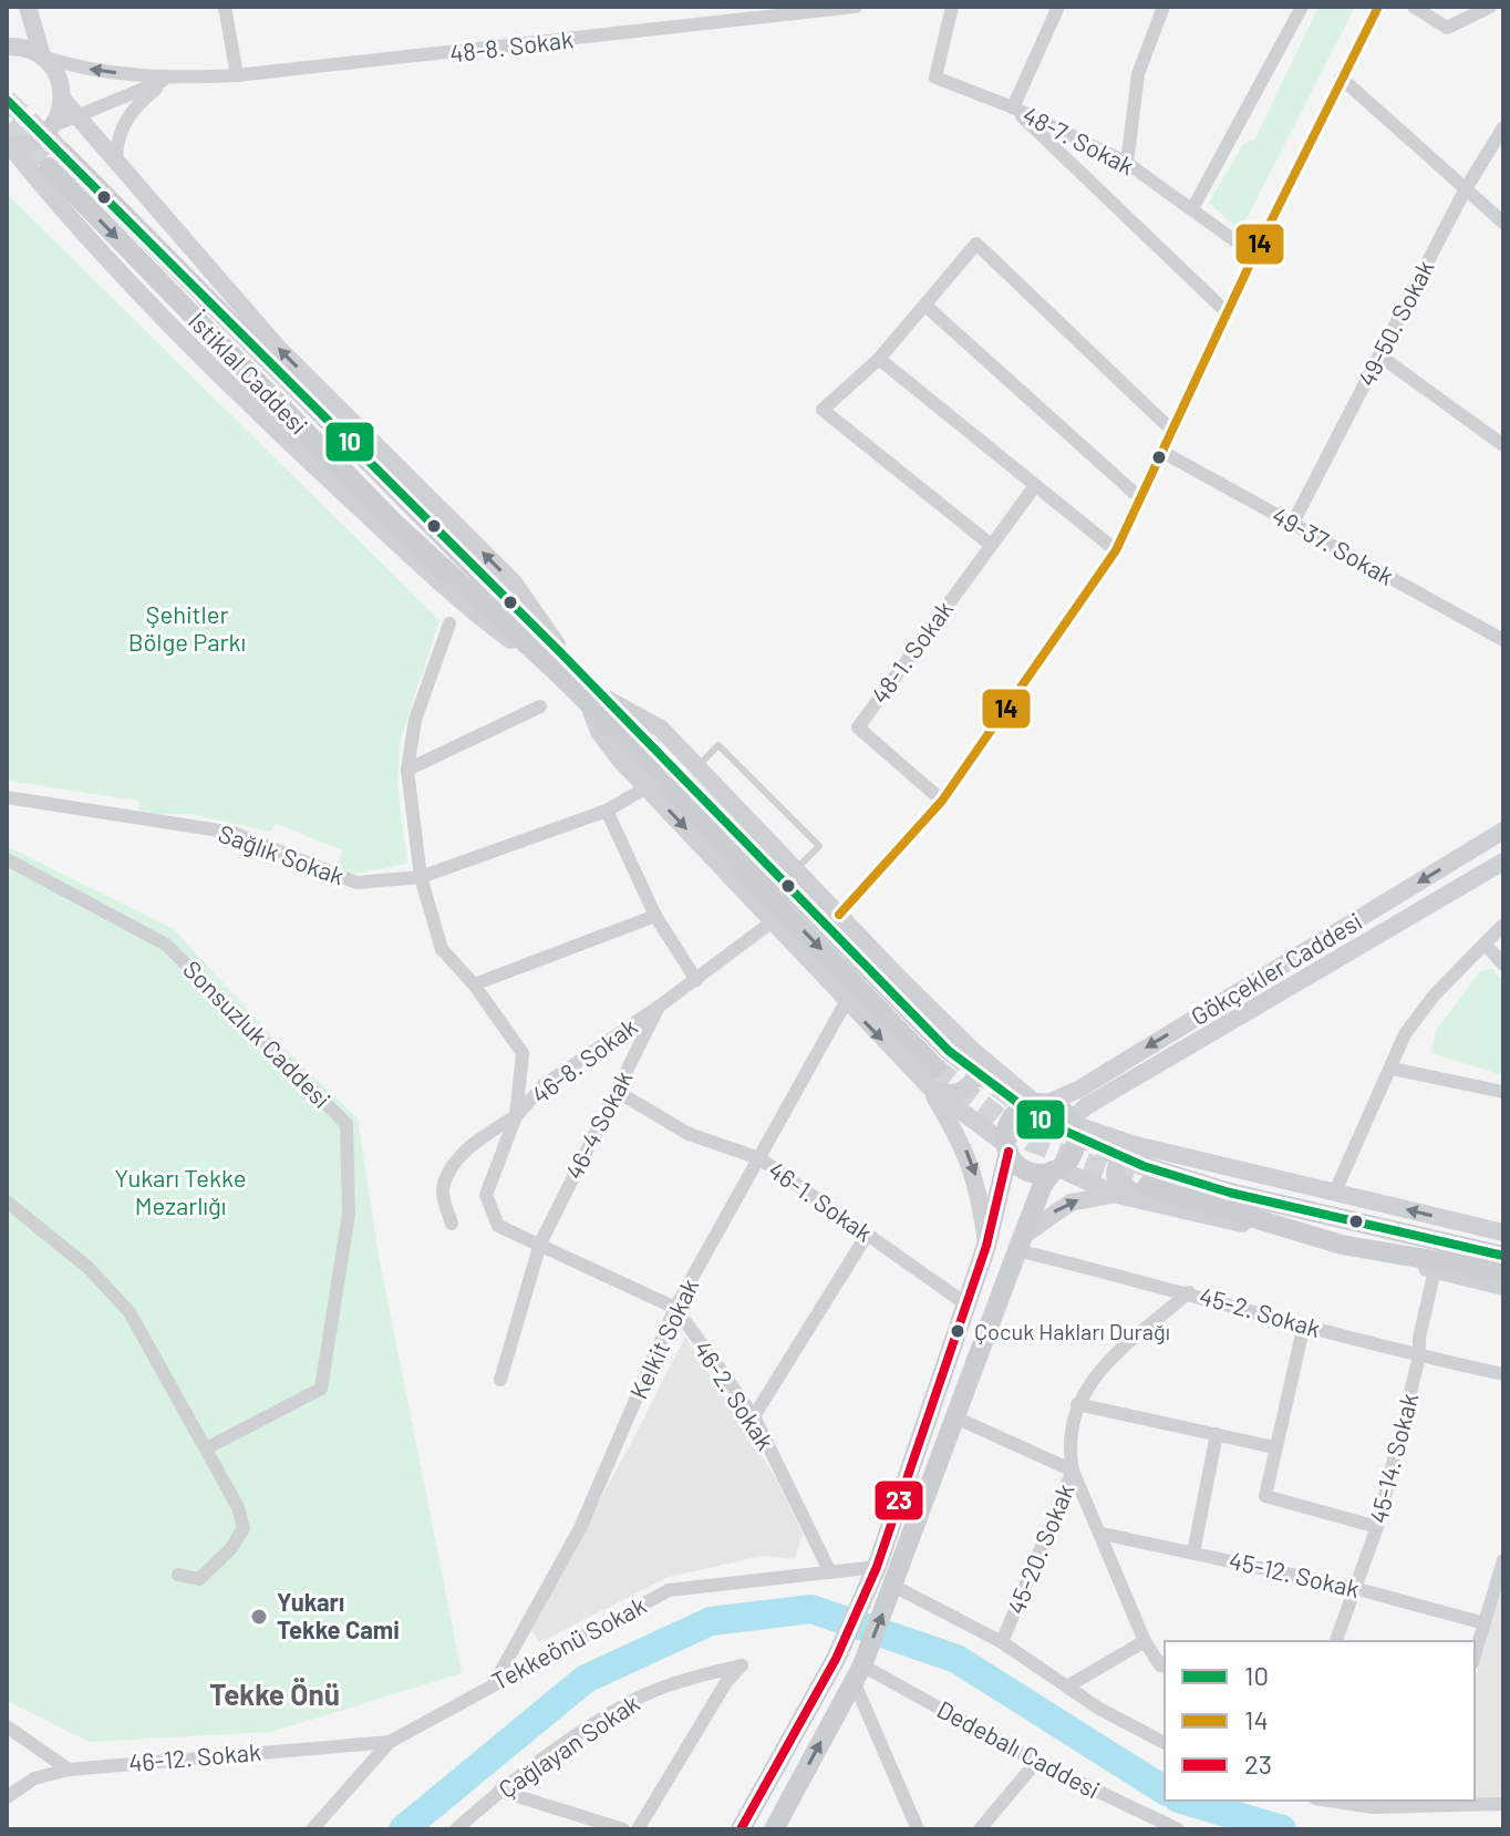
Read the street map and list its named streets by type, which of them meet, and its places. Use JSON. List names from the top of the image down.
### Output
{
  "streets": {
    "main road": ["İstiklal Caddesi"],
    "street": [
      "48-8. Sokak",
      "48-7. Sokak",
      "49-50. Sokak",
      "49-37. Sokak",
      "48-1. Sokak",
      "Sağlık Sokak",
      "Gökçekler Caddesi",
      "Sonsuzluk Caddesi",
      "46-8. Sokak",
      "46-4 Sokak",
      "46-1. Sokak",
      "45-2. Sokak",
      "Kelkit Sokak",
      "46-2. Sokak",
      "45-14. Sokak",
      "45-20. Sokak",
      "45-12. Sokak",
      "Tekkeönü Sokak",
      "Çağlayan Sokak",
      "Dedebalı Caddesi",
      "46-12. Sokak"
    ]
  },
  "crossings": [
    ["49-50. Sokak", "49-37. Sokak"],
    ["46-8. Sokak", "46-4 Sokak"],
    ["46-8. Sokak", "46-2. Sokak"],
    ["46-4 Sokak", "46-1. Sokak"],
    ["46-4 Sokak", "46-2. Sokak"],
    ["46-1. Sokak", "Kelkit Sokak"],
    ["45-2. Sokak", "45-14. Sokak"],
    ["45-2. Sokak", "45-20. Sokak"],
    ["Kelkit Sokak", "46-2. Sokak"],
    ["Kelkit Sokak", "Tekkeönü Sokak"],
    ["46-2. Sokak", "Tekkeönü Sokak"],
    ["45-14. Sokak", "45-12. Sokak"],
    ["Tekkeönü Sokak", "46-12. Sokak"]
  ],
  "districts": ["Tekke Önü"],
  "parks": ["Şehitler Bölge Parkı", "Yukarı Tekke Mezarlığı"],
  "places": ["Çocuk Hakları Durağı", "Yukarı Tekke Cami"],
  "lines": ["transit line 14", "transit line 10", "transit line 23"],
  "legend": ["10", "14", "23"]
}
